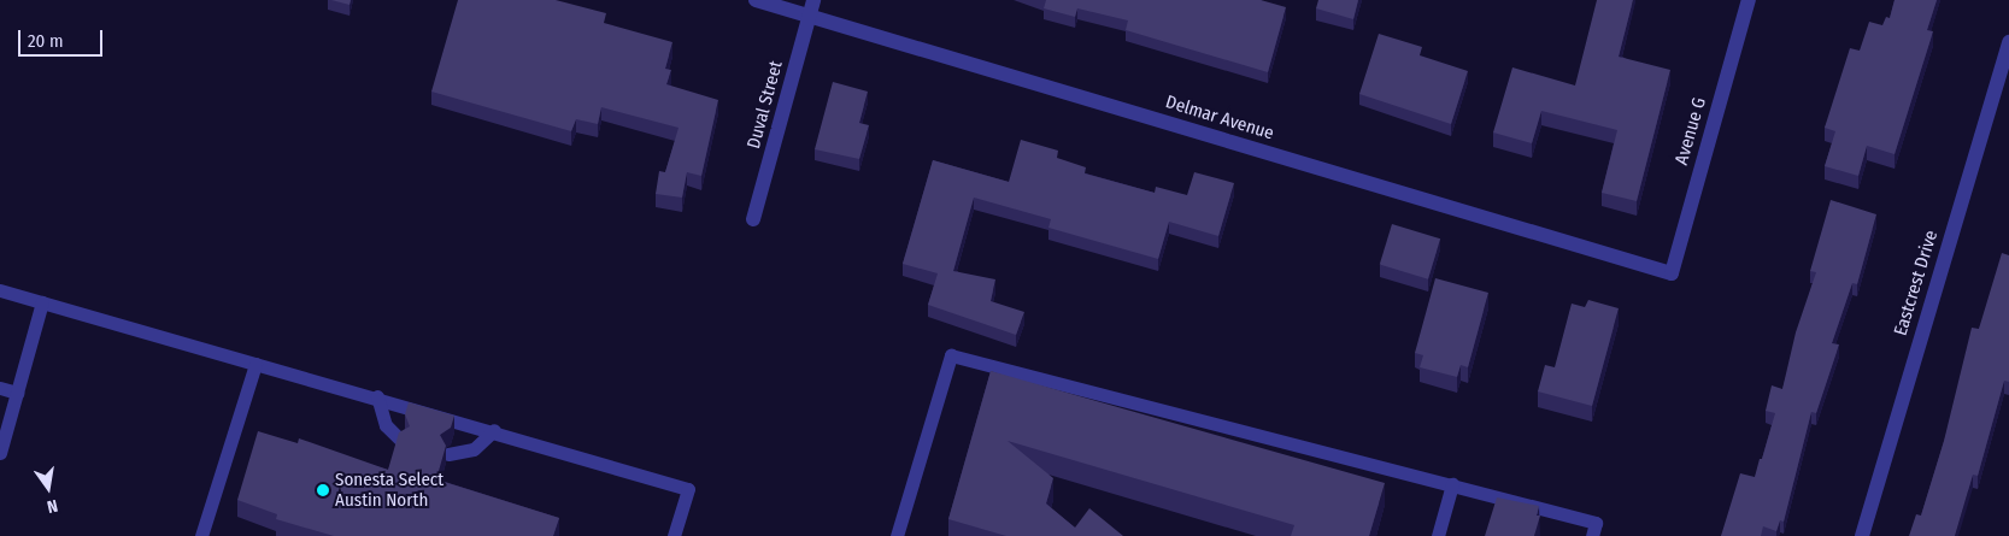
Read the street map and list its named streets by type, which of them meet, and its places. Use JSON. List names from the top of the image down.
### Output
{
  "streets": {
    "street": [
      "Duval Street",
      "Delmar Avenue",
      "Avenue G",
      "Eastcrest Drive"
    ]
  },
  "crossings": [
    ["Duval Street", "Delmar Avenue"],
    ["Delmar Avenue", "Avenue G"]
  ],
  "places": ["Sonesta Select Austin North"],
  "scale_bar": "20 m",
  "north": "bottom"
}
